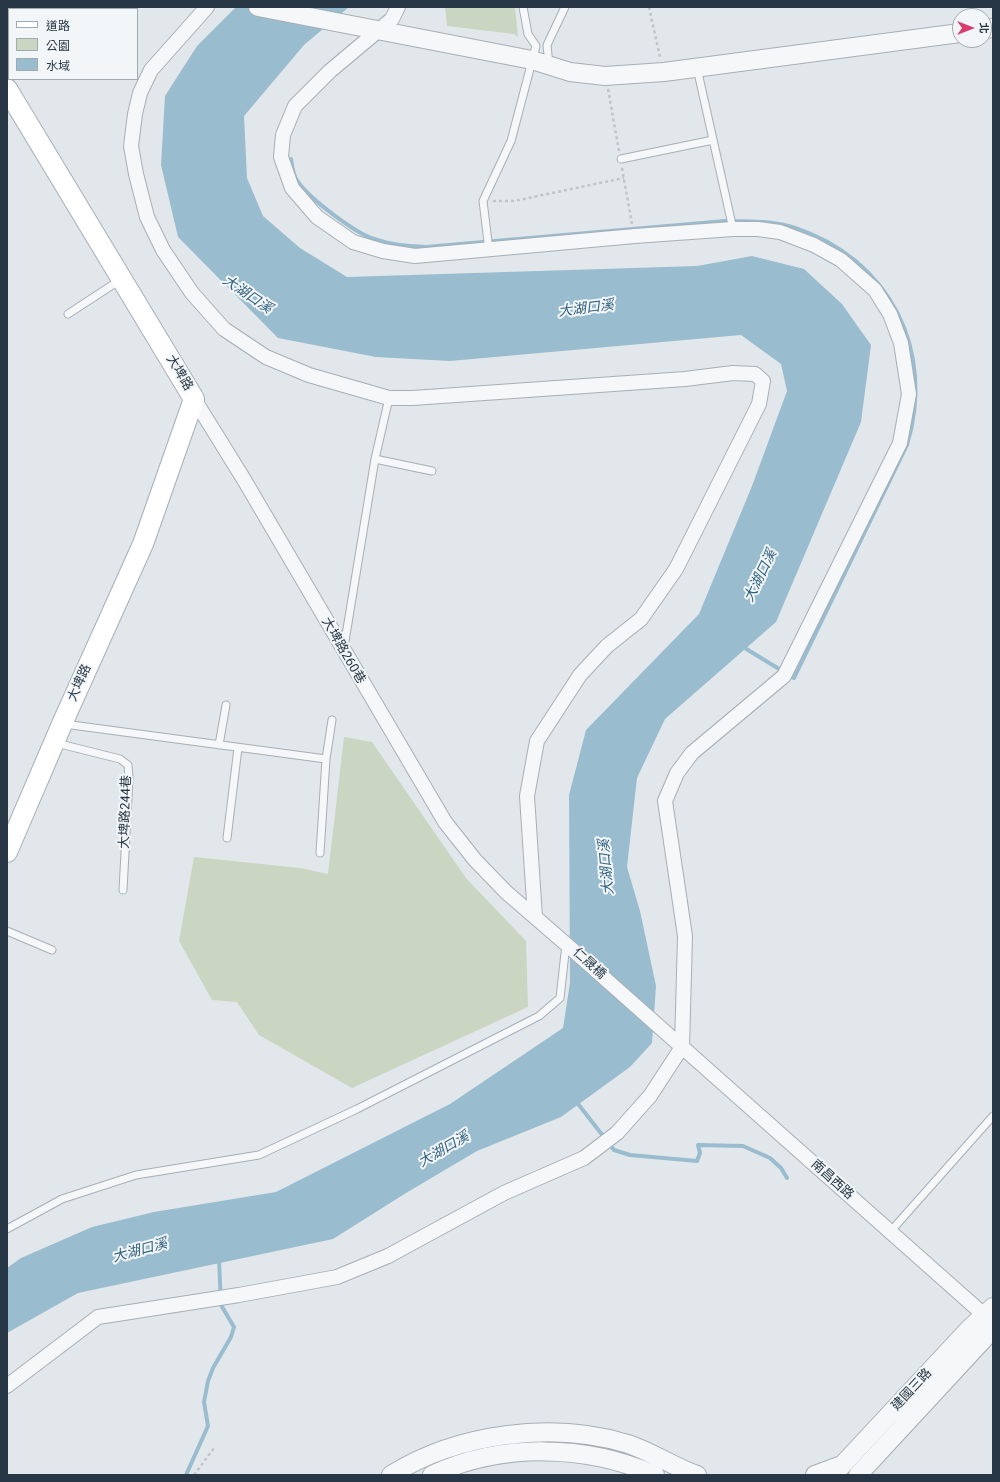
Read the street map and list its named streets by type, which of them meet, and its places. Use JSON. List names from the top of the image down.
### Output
{
  "streets": {
    "main road": ["大埤路"],
    "street": [
      "大埤路260巷",
      "仁晟橋",
      "南昌西路",
      "建國三路"
    ],
    "lane": ["大埤路244巷"]
  },
  "crossings": [
    ["大埤路", "大埤路260巷"],
    ["大埤路", "大埤路244巷"],
    ["大埤路260巷", "仁晟橋"],
    ["仁晟橋", "南昌西路"],
    ["南昌西路", "建國三路"]
  ],
  "water": ["大湖口溪"],
  "legend": ["道路", "公園", "水域"],
  "north": "right"
}
